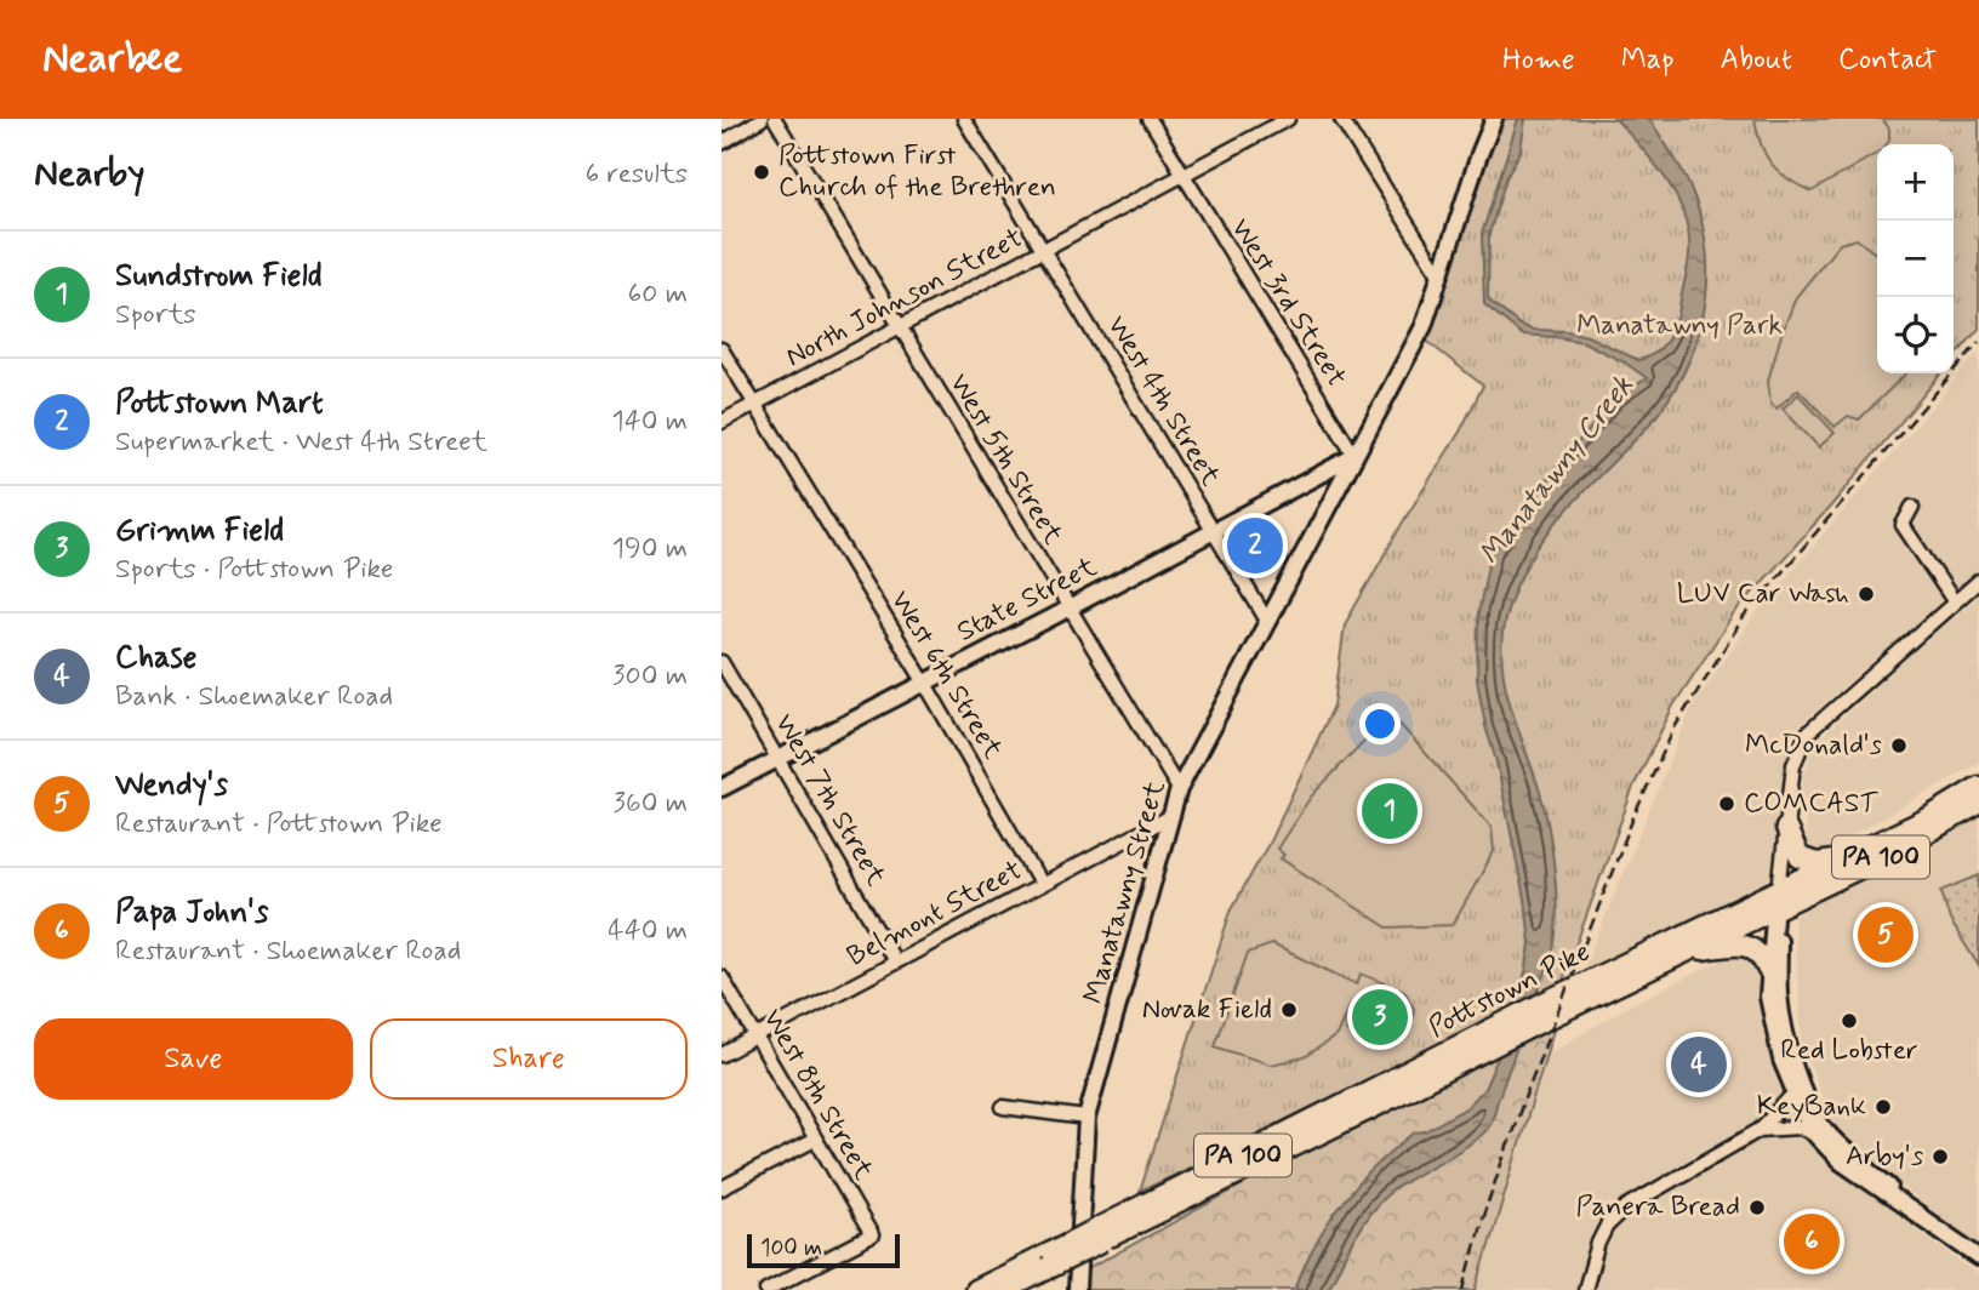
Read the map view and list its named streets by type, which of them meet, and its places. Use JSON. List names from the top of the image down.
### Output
{
  "streets": {
    "highway": ["PA 100", "Pottstown Pike"],
    "street": [
      "North Johnson Street",
      "West 3rd Street",
      "West 4th Street",
      "West 5th Street",
      "State Street",
      "West 6th Street",
      "West 7th Street",
      "Manatawny Street",
      "Belmont Street",
      "West 8th Street"
    ]
  },
  "crossings": [
    ["North Johnson Street", "West 3rd Street"],
    ["North Johnson Street", "West 4th Street"],
    ["North Johnson Street", "West 5th Street"],
    ["North Johnson Street", "West 6th Street"],
    ["West 3rd Street", "State Street"],
    ["West 3rd Street", "Manatawny Street"],
    ["West 4th Street", "State Street"],
    ["West 4th Street", "Manatawny Street"],
    ["West 5th Street", "State Street"],
    ["West 5th Street", "Manatawny Street"],
    ["State Street", "West 6th Street"],
    ["State Street", "West 7th Street"],
    ["State Street", "Manatawny Street"],
    ["West 6th Street", "Belmont Street"],
    ["West 7th Street", "Belmont Street"],
    ["Manatawny Street", "Belmont Street"],
    ["Belmont Street", "West 8th Street"]
  ],
  "water": ["Manatawny Creek"],
  "parks": ["Manatawny Park"],
  "places": [
    "Pottstown First Church of the Brethren",
    "LUV Car Wash",
    "McDonald's",
    "COMCAST",
    "Novak Field",
    "Red Lobster",
    "KeyBank",
    "Arby's",
    "Panera Bread"
  ],
  "scale_bar": "100 m",
  "page": {
    "header": "Nearbee",
    "nav": [
      "Home",
      "Map",
      "About",
      "Contact"
    ],
    "heading": ["Nearby", "6 results"],
    "map_buttons": ["+", "−"],
    "list": [
      {
        "mark": "1",
        "name": "Sundstrom Field",
        "note": "Sports",
        "value": "60 m"
      },
      {
        "mark": "2",
        "name": "Pottstown Mart",
        "note": "Supermarket · West 4th Street",
        "value": "140 m"
      },
      {
        "mark": "3",
        "name": "Grimm Field",
        "note": "Sports · Pottstown Pike",
        "value": "190 m"
      },
      {
        "mark": "4",
        "name": "Chase",
        "note": "Bank · Shoemaker Road",
        "value": "300 m"
      },
      {
        "mark": "5",
        "name": "Wendy's",
        "note": "Restaurant · Pottstown Pike",
        "value": "360 m"
      },
      {
        "mark": "6",
        "name": "Papa John's",
        "note": "Restaurant · Shoemaker Road",
        "value": "440 m"
      }
    ],
    "pins": [
      "2",
      "1",
      "5",
      "3",
      "4",
      "6"
    ],
    "buttons": ["Save", "Share"],
    "scale": "100 m"
  }
}
